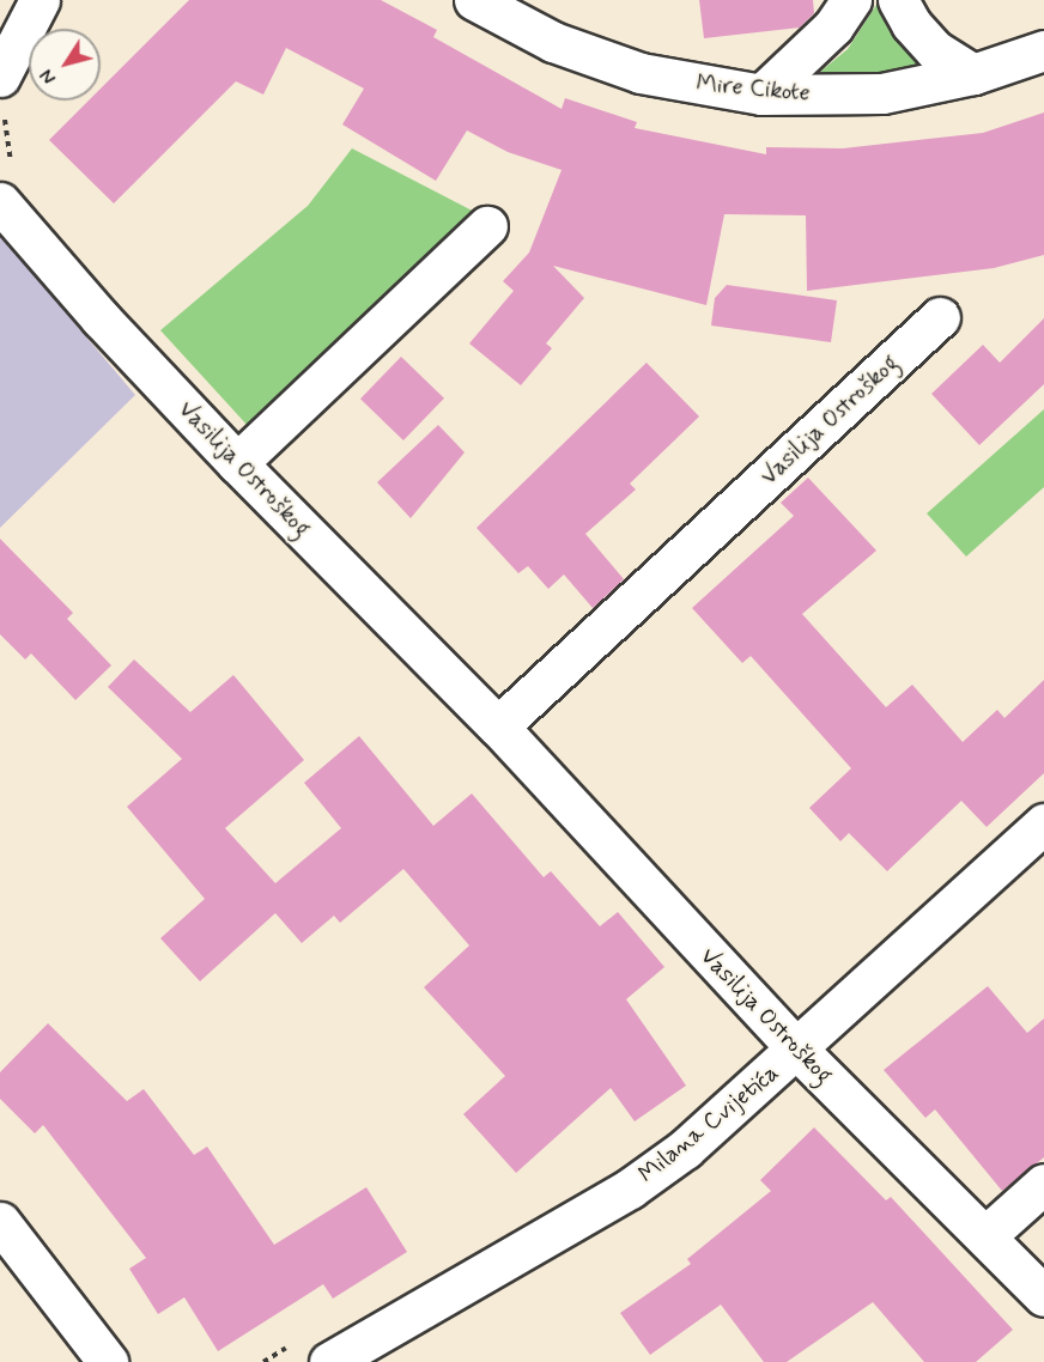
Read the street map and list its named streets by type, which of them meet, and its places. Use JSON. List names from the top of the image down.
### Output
{
  "streets": {
    "street": ["Mire Cikote", "Vasilija Ostroškog", "Milana Cvijetića"]
  },
  "crossings": [
    ["Vasilija Ostroškog", "Milana Cvijetića"]
  ],
  "north": "bottom left"
}
